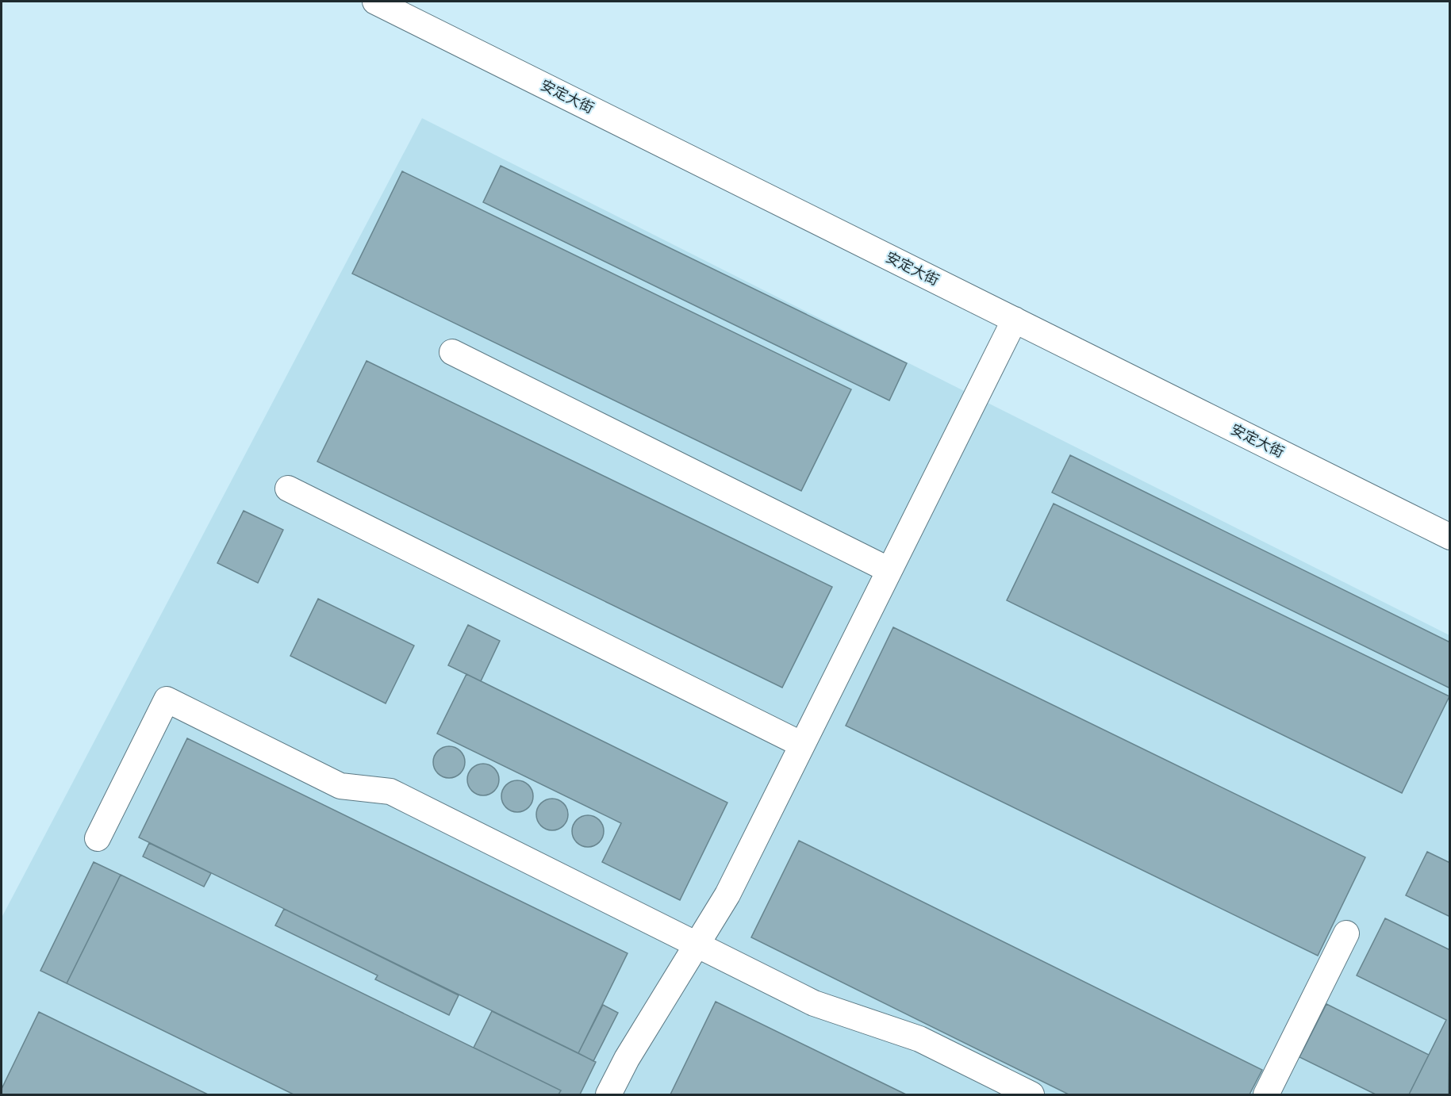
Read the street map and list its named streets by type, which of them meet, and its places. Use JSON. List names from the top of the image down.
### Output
{
  "streets": {
    "street": ["安定大街"]
  }
}
